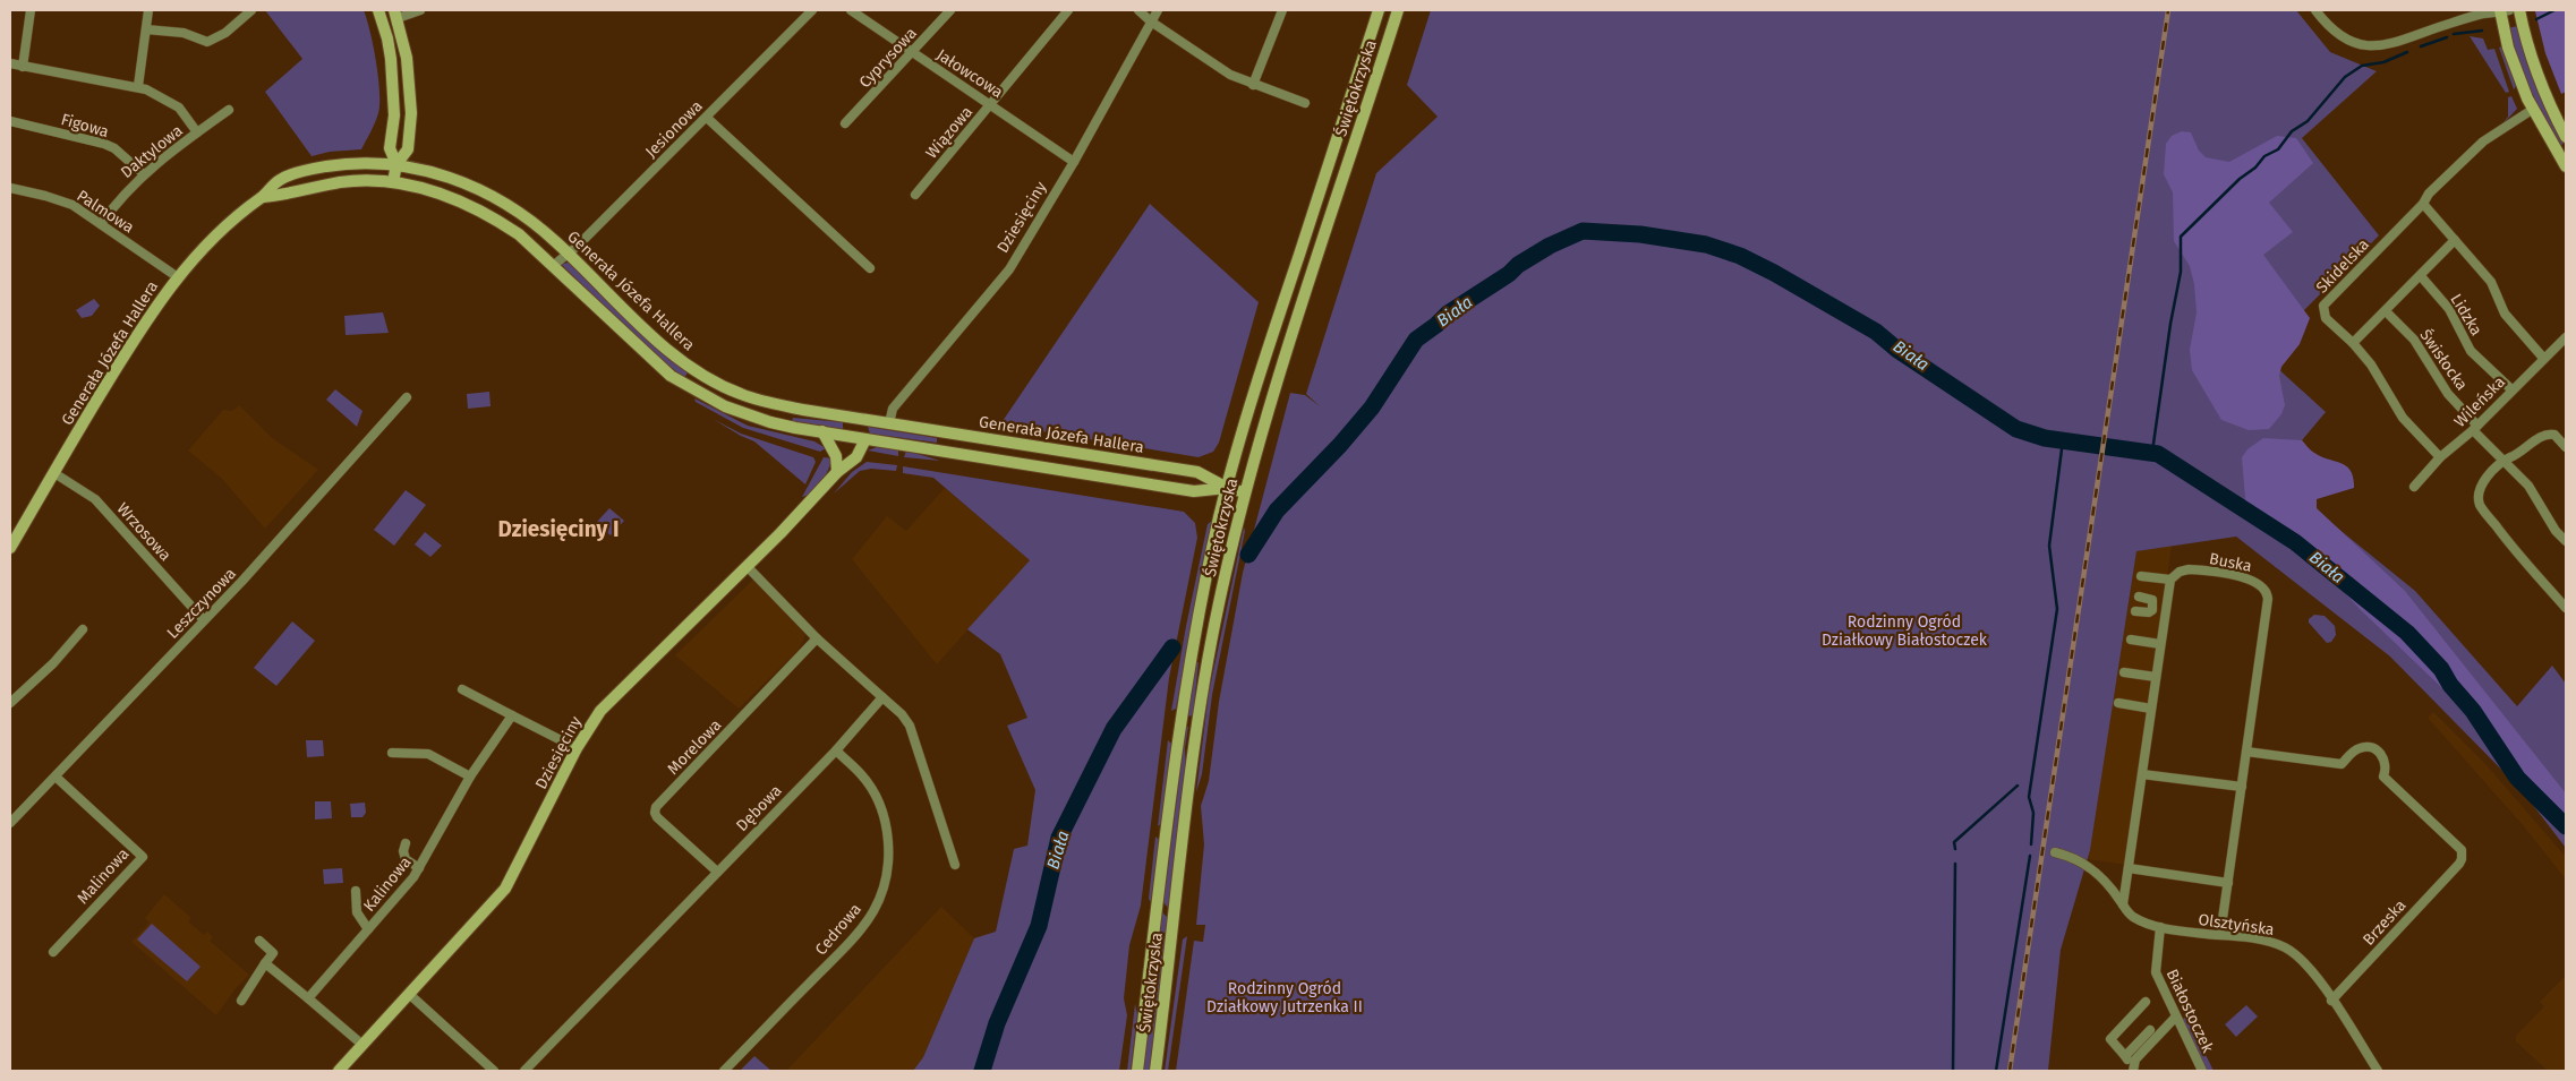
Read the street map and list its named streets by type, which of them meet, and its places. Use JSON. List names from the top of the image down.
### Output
{
  "streets": {
    "main road": ["Świętokrzyska", "Dziesięciny", "Generała Józefa Hallera"],
    "street": [
      "Cyprysowa",
      "Jałowcowa",
      "Figowa",
      "Jesionowa",
      "Wiązowa",
      "Daktylowa",
      "Palmowa",
      "Skidelska",
      "Lidzka",
      "Świsłocka",
      "Wileńska",
      "Wrzosowa",
      "Buska",
      "Leszczynowa",
      "Morelowa",
      "Dębowa",
      "Malinowa",
      "Kalinowa",
      "Brzeska",
      "Olsztyńska",
      "Cedrowa",
      "Białostoczek"
    ]
  },
  "crossings": [
    ["Cyprysowa", "Jałowcowa"],
    ["Jałowcowa", "Wiązowa"],
    ["Jałowcowa", "Dziesięciny"],
    ["Świętokrzyska", "Generała Józefa Hallera"],
    ["Figowa", "Daktylowa"],
    ["Jesionowa", "Generała Józefa Hallera"],
    ["Daktylowa", "Palmowa"],
    ["Palmowa", "Generała Józefa Hallera"],
    ["Dziesięciny", "Generała Józefa Hallera"],
    ["Skidelska", "Wileńska"],
    ["Generała Józefa Hallera", "Wrzosowa"],
    ["Lidzka", "Wileńska"],
    ["Świsłocka", "Wileńska"],
    ["Wrzosowa", "Leszczynowa"],
    ["Buska", "Brzeska"],
    ["Buska", "Olsztyńska"],
    ["Leszczynowa", "Malinowa"],
    ["Morelowa", "Dębowa"],
    ["Dębowa", "Cedrowa"],
    ["Brzeska", "Olsztyńska"],
    ["Olsztyńska", "Białostoczek"]
  ],
  "districts": ["Dziesięciny I"],
  "water": ["Biała"],
  "parks": ["Rodzinny Ogród Działkowy Białostoczek", "Rodzinny Ogród Działkowy Jutrzenka II"]
}
